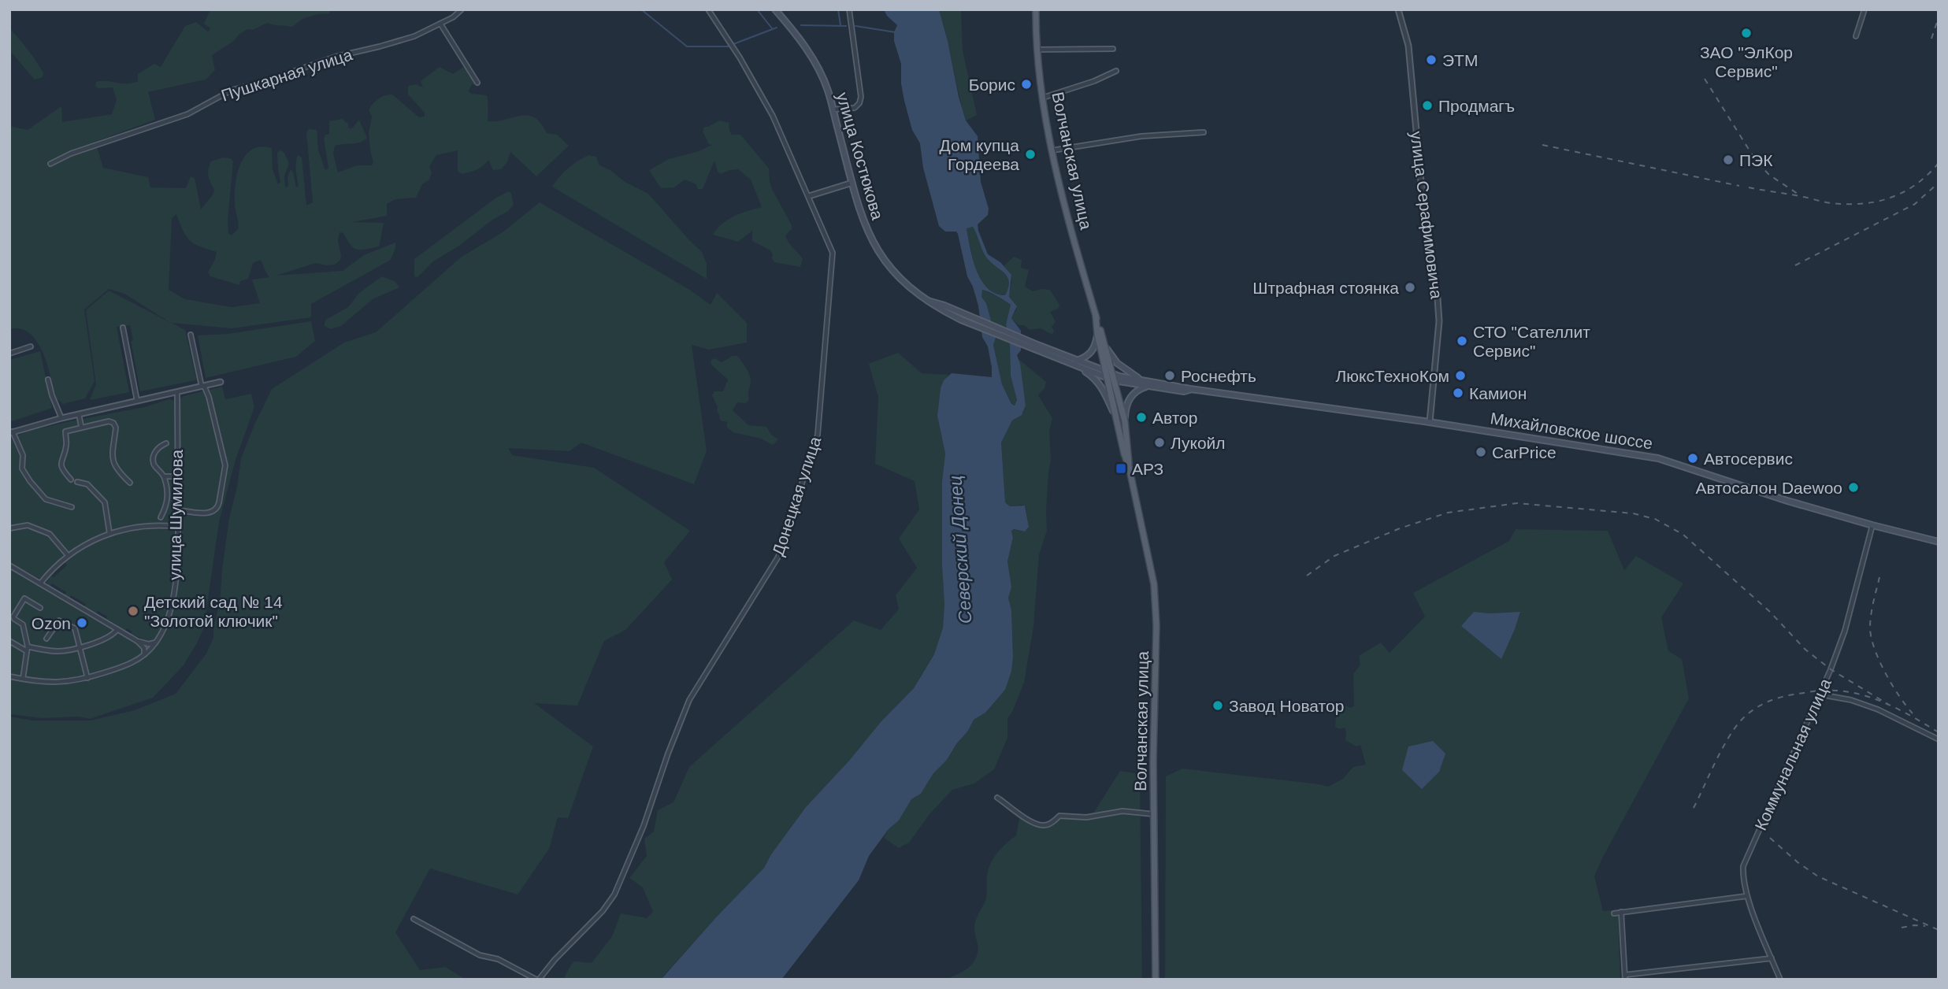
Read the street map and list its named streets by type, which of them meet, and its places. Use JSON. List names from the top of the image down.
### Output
{
  "streets": {
    "main road": ["улица Костюкова", "Волчанская улица", "Михайловское шоссе"],
    "street": [
      "Пушкарная улица",
      "улица Серафимовича",
      "Донецкая улица",
      "улица Шумилова",
      "Коммунальная улица"
    ]
  },
  "crossings": [
    ["улица Костюкова", "Волчанская улица"],
    ["улица Костюкова", "Михайловское шоссе"],
    ["Волчанская улица", "Михайловское шоссе"],
    ["улица Серафимовича", "Михайловское шоссе"],
    ["Михайловское шоссе", "Коммунальная улица"]
  ],
  "water": ["Северский Донец"],
  "places": {
    "other": [
      "ЗАО \"ЭлКор Сервис\"",
      "ЭТМ",
      "Борис",
      "Продмагъ",
      "Дом купца Гордеева",
      "ПЭК",
      "Штрафная стоянка",
      "СТО \"Сателлит Сервис\"",
      "Роснефть",
      "ЛюксТехноКом",
      "Камион",
      "Автор",
      "Лукойл",
      "CarPrice",
      "Автосервис",
      "Автосалон Daewoo",
      "Детский сад № 14 \"Золотой ключик\"",
      "Ozon",
      "Завод Новатор"
    ],
    "transit": ["АРЗ"]
  }
}
